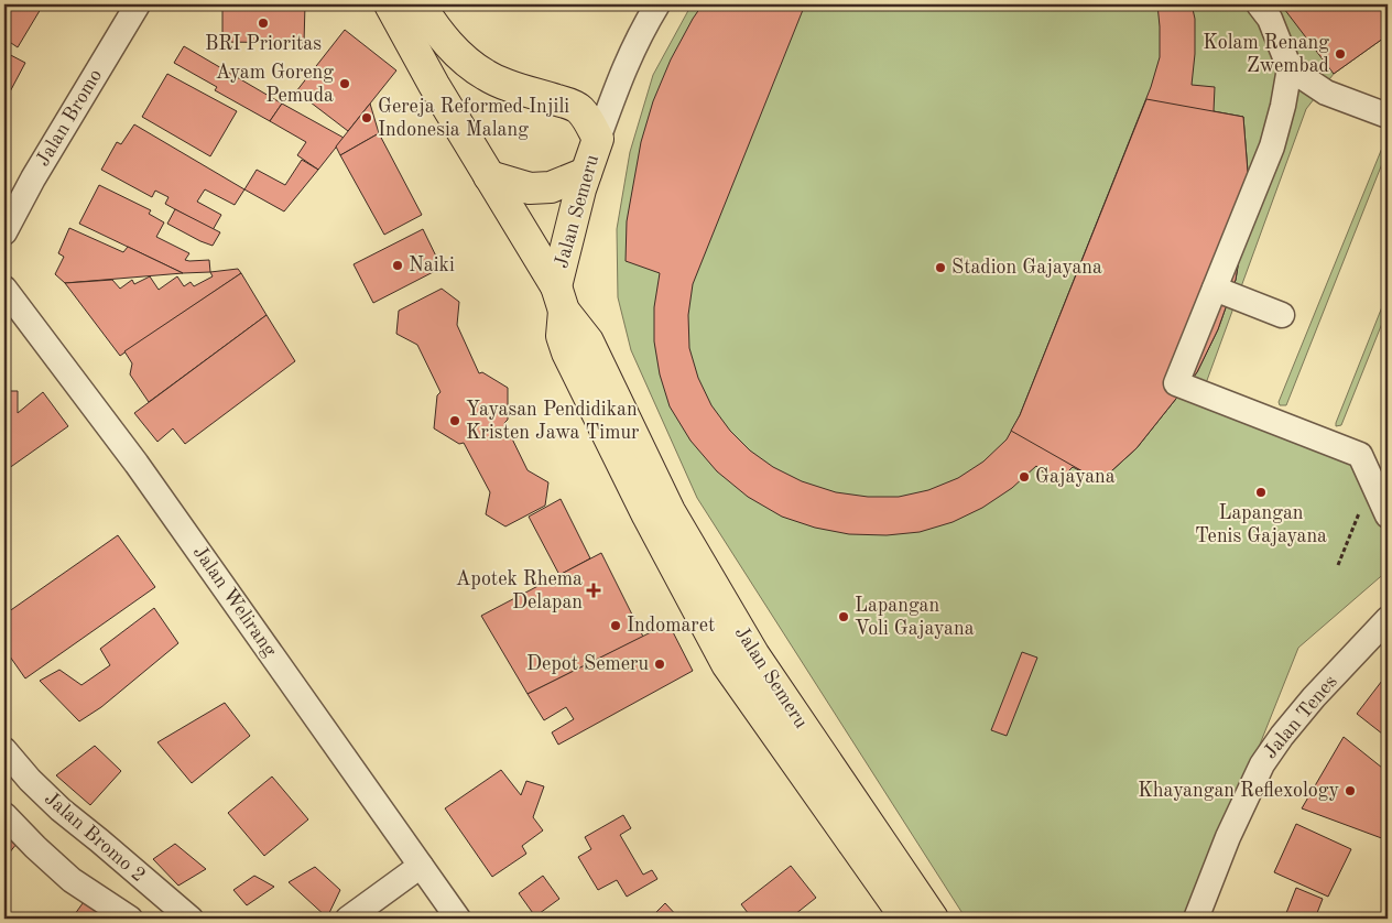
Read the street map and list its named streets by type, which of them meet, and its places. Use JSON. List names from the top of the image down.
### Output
{
  "streets": {
    "main road": ["Jalan Semeru"],
    "street": [
      "Jalan Bromo",
      "Jalan Welirang",
      "Jalan Tenes",
      "Jalan Bromo 2"
    ]
  },
  "places": {
    "other": [
      "BRI Prioritas",
      "Kolam Renang Zwembad",
      "Ayam Goreng Pemuda",
      "Gereja Reformed Injili Indonesia Malang",
      "Naiki",
      "Stadion Gajayana",
      "Yayasan Pendidikan Kristen Jawa Timur",
      "Gajayana",
      "Lapangan Tenis Gajayana",
      "Lapangan Voli Gajayana",
      "Indomaret",
      "Depot Semeru",
      "Khayangan Reflexology"
    ],
    "health": ["Apotek Rhema Delapan"]
  }
}
